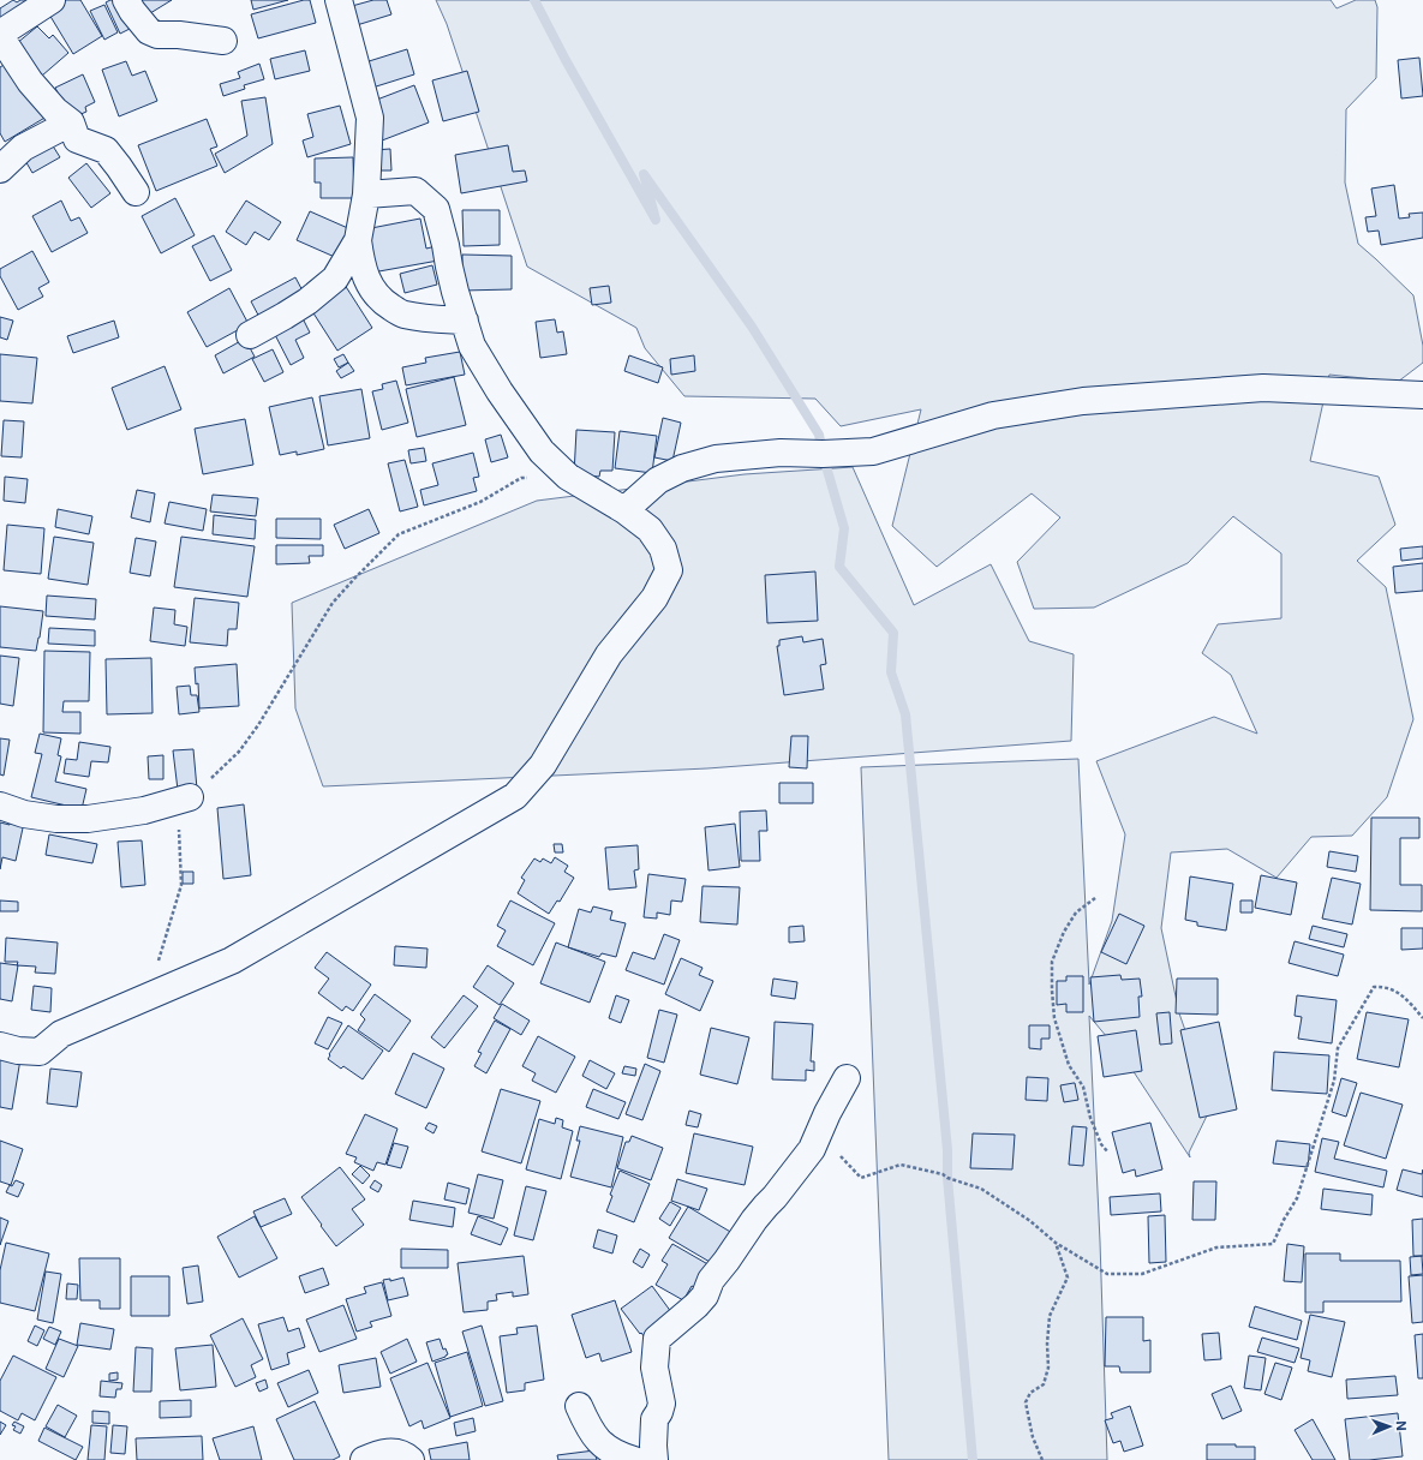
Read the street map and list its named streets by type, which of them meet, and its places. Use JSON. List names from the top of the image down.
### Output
{
  "north": "right"
}
